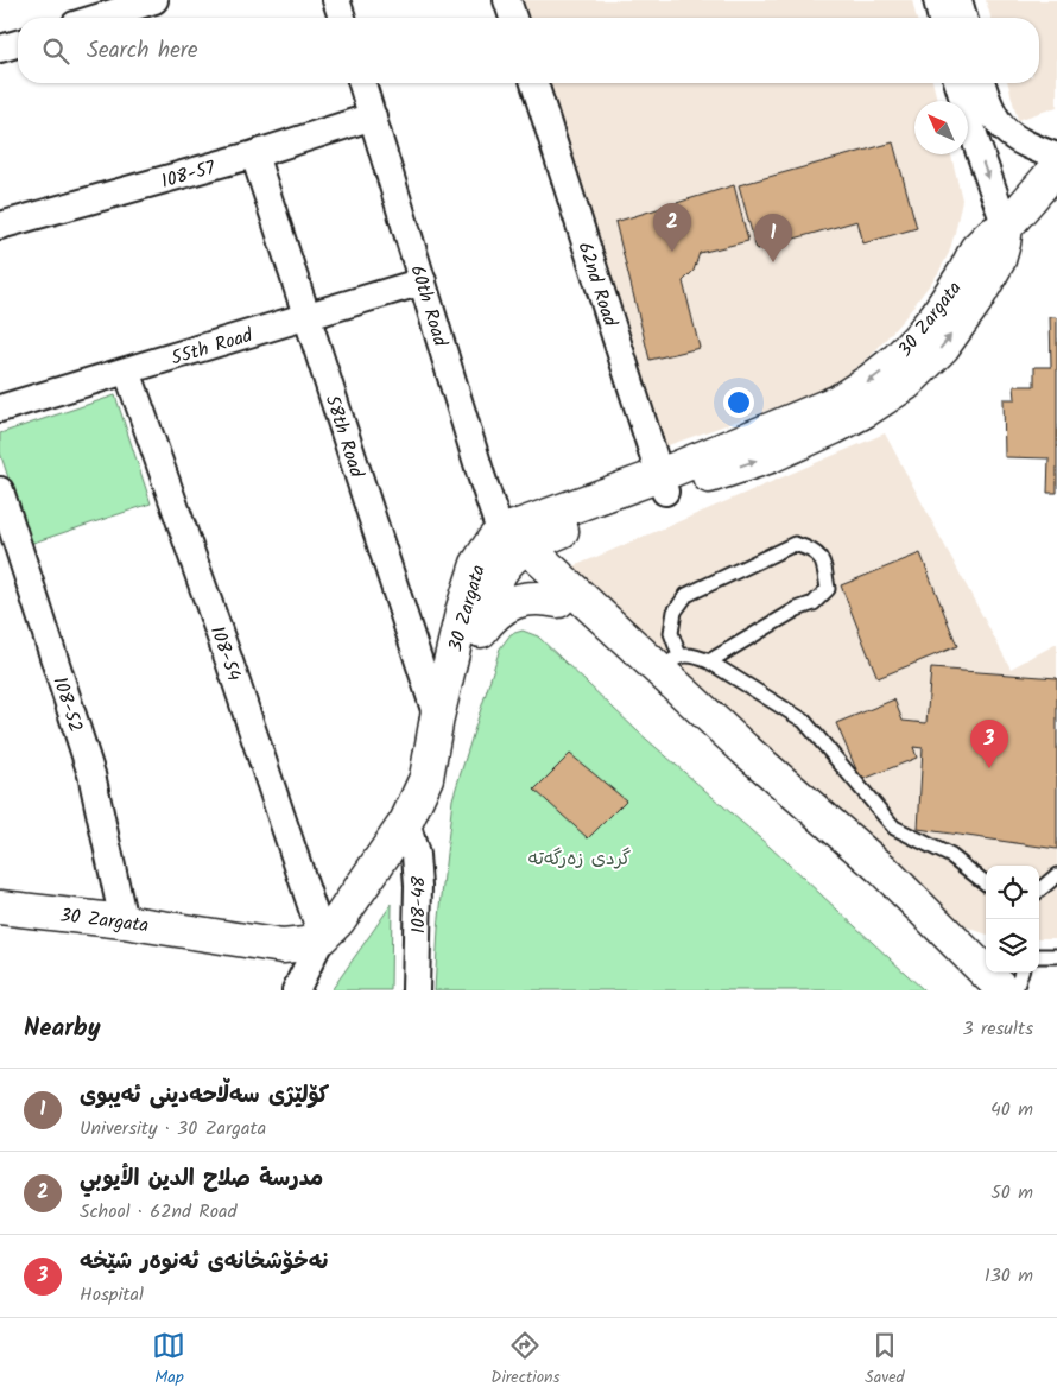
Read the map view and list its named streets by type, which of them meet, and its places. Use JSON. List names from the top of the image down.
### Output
{
  "streets": {
    "street": [
      "108-57",
      "62nd Road",
      "60th Road",
      "30 Zargata",
      "55th Road",
      "58th Road",
      "108-54",
      "108-52",
      "108-48"
    ]
  },
  "crossings": [
    ["108-57", "60th Road"],
    ["108-57", "58th Road"],
    ["62nd Road", "30 Zargata"],
    ["60th Road", "30 Zargata"],
    ["60th Road", "55th Road"],
    ["30 Zargata", "58th Road"],
    ["30 Zargata", "108-54"],
    ["30 Zargata", "108-52"],
    ["30 Zargata", "108-48"],
    ["55th Road", "58th Road"],
    ["55th Road", "108-54"]
  ],
  "parks": ["گردی زەرگەتە"],
  "north": "top left",
  "page": {
    "search": "Search here",
    "pins": ["2", "1", "3"],
    "heading": ["Nearby", "3 results"],
    "list": [
      {
        "mark": "1",
        "name": "کۆلێژی سەڵاحەدینی ئەیبوی",
        "note": "University · 30 Zargata",
        "value": "40 m"
      },
      {
        "mark": "2",
        "name": "مدرسة صلاح الدين الأيوبي",
        "note": "School · 62nd Road",
        "value": "50 m"
      },
      {
        "mark": "3",
        "name": "نەخۆشخانەی ئەنوەر شێخە",
        "note": "Hospital",
        "value": "130 m"
      }
    ],
    "nav": ["Map", "Directions", "Saved"]
  }
}
